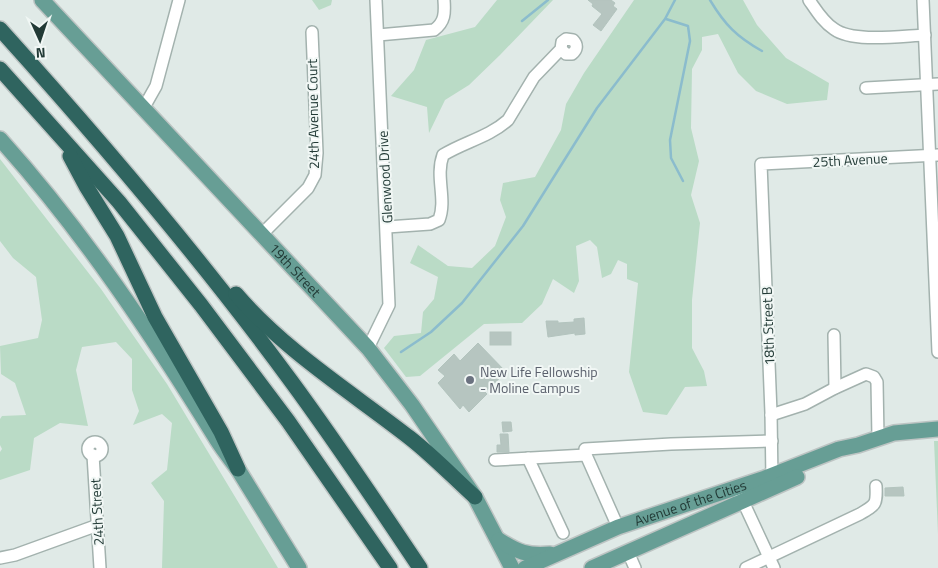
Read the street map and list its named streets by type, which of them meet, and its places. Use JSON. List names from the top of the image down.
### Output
{
  "streets": {
    "main road": ["19th Street", "Avenue of the Cities"],
    "street": [
      "24th Avenue Court",
      "25th Avenue",
      "Glenwood Drive",
      "18th Street B",
      "24th Street"
    ]
  },
  "crossings": [
    ["24th Avenue Court", "19th Street"],
    ["25th Avenue", "18th Street B"],
    ["Glenwood Drive", "19th Street"],
    ["18th Street B", "Avenue of the Cities"]
  ],
  "places": ["New Life Fellowship - Moline Campus"],
  "north": "bottom"
}
